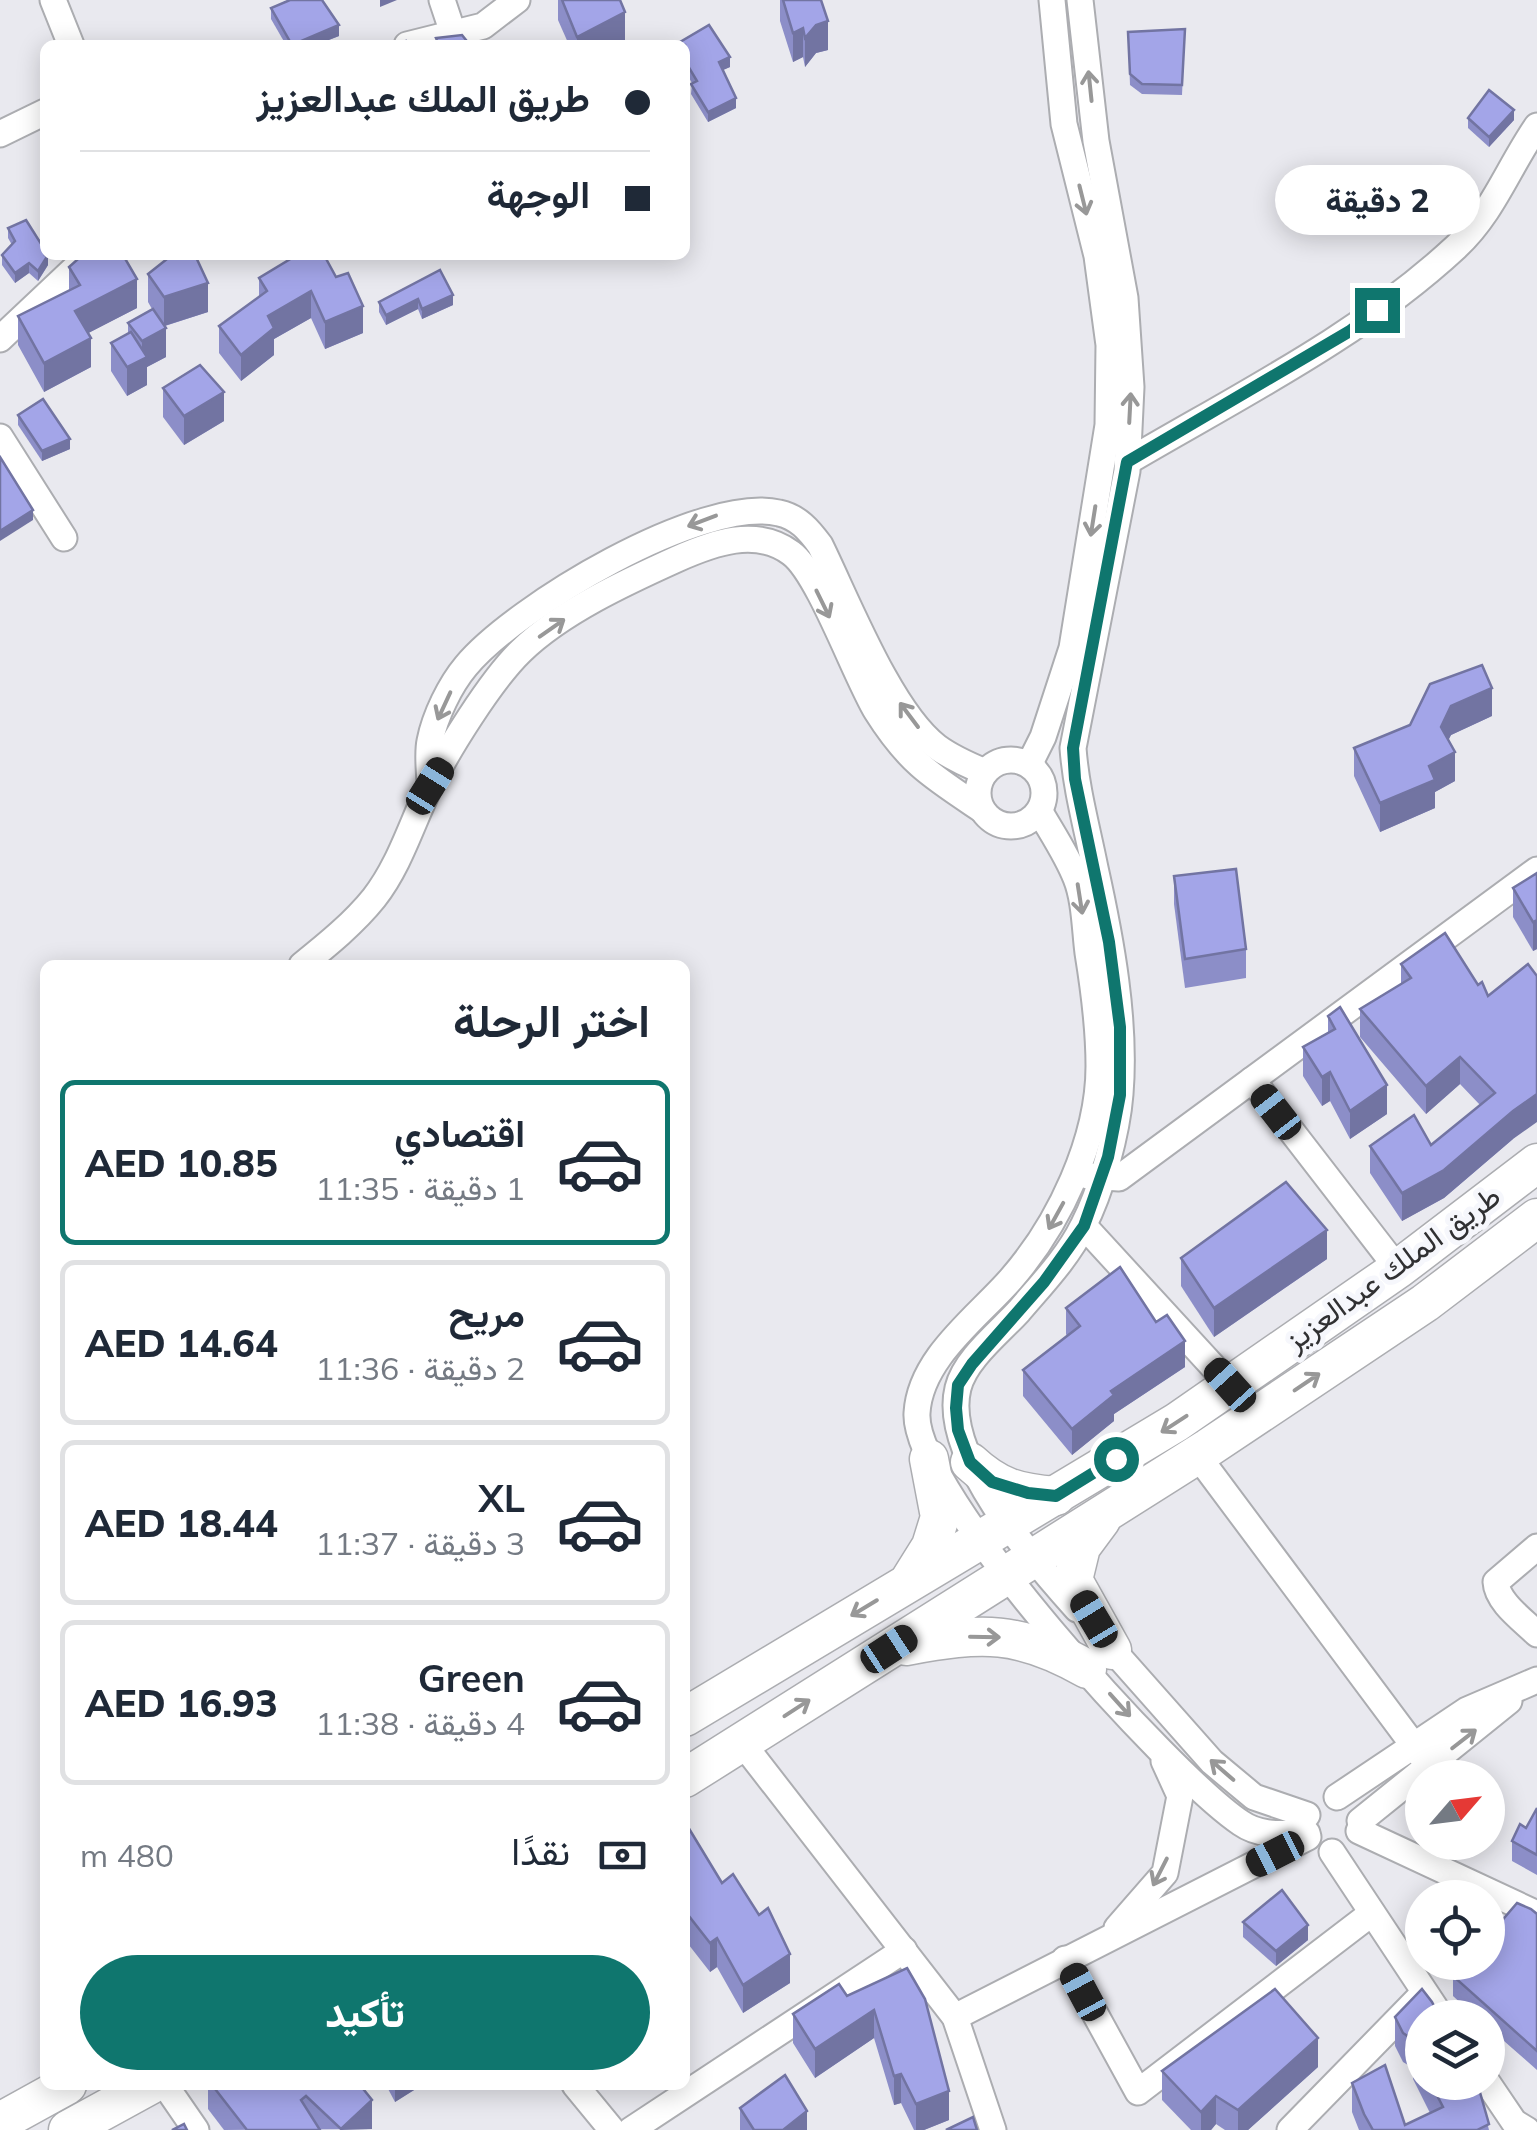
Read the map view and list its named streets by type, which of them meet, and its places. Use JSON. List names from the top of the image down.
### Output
{
  "streets": {
    "main road": ["طريق الملك عبدالعزيز"]
  },
  "north": "top right",
  "page": {
    "banner": ["طريق الملك عبدالعزيز", "الوجهة"],
    "bubble": "2 دقيقة",
    "heading": "اختر الرحلة",
    "list": [
      {
        "name": "اقتصادي",
        "note": "1 دقيقة · 11:35",
        "value": "AED 10.85"
      },
      {
        "name": "مريح",
        "note": "2 دقيقة · 11:36",
        "value": "AED 14.64"
      },
      {
        "name": "XL",
        "note": "3 دقيقة · 11:37",
        "value": "AED 18.44"
      },
      {
        "name": "Green",
        "note": "4 دقيقة · 11:38",
        "value": "AED 16.93"
      }
    ],
    "pay": ["نقدًا", "480 m"],
    "buttons": "تأكيد"
  }
}
